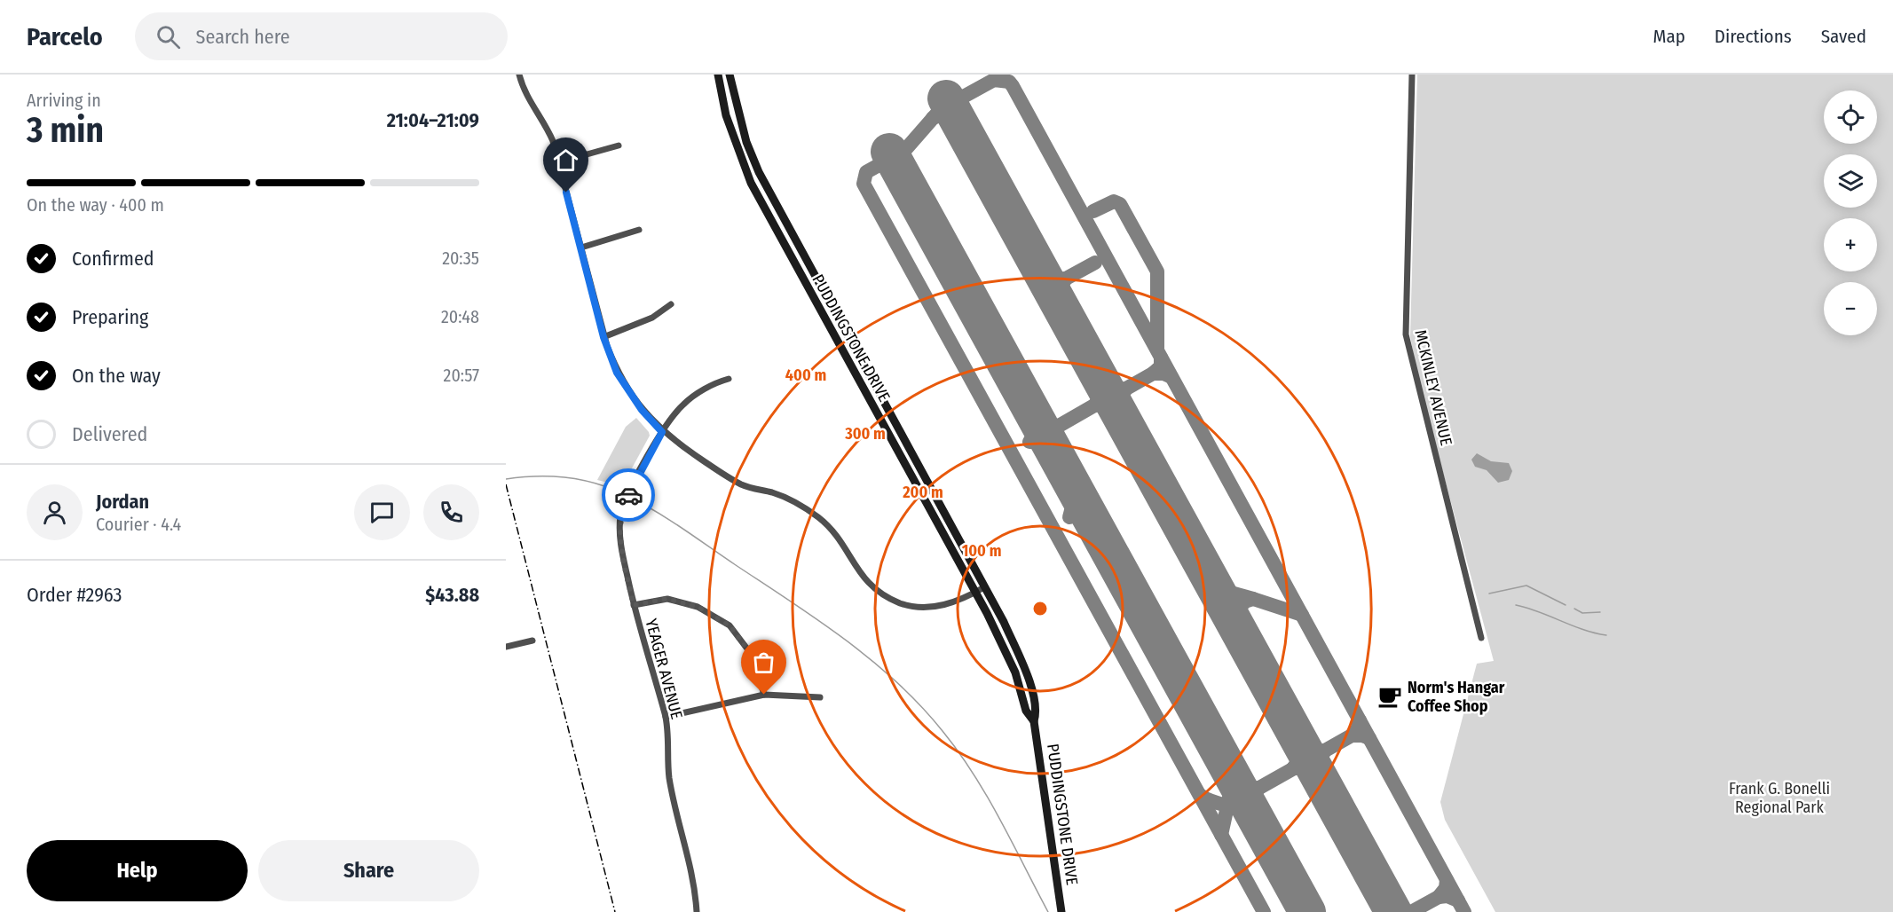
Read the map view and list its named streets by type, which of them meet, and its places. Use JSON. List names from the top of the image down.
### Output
{
  "streets": {
    "street": ["PUDDINGSTONE DRIVE", "MCKINLEY AVENUE", "YEAGER AVENUE"]
  },
  "parks": ["Frank G. Bonelli Regional Park"],
  "places": {
    "cafe": ["Norm's Hangar Coffee Shop"]
  },
  "page": {
    "header": "Parcelo",
    "search": "Search here",
    "nav": ["Map", "Directions", "Saved"],
    "heading": ["3 min", "Arriving in", "21:04–21:09"],
    "panel": [
      "Jordan",
      "Courier · 4.4",
      "Order #2963",
      "$43.88"
    ],
    "map_buttons": ["+", "−"],
    "bar": "On the way · 400 m",
    "list": [
      ["Confirmed", "20:35"],
      ["Preparing", "20:48"],
      ["On the way", "20:57"],
      "Delivered"
    ],
    "buttons": ["Help", "Share"]
  },
  "rings": [
    "400 m",
    "300 m",
    "200 m",
    "100 m"
  ]
}
